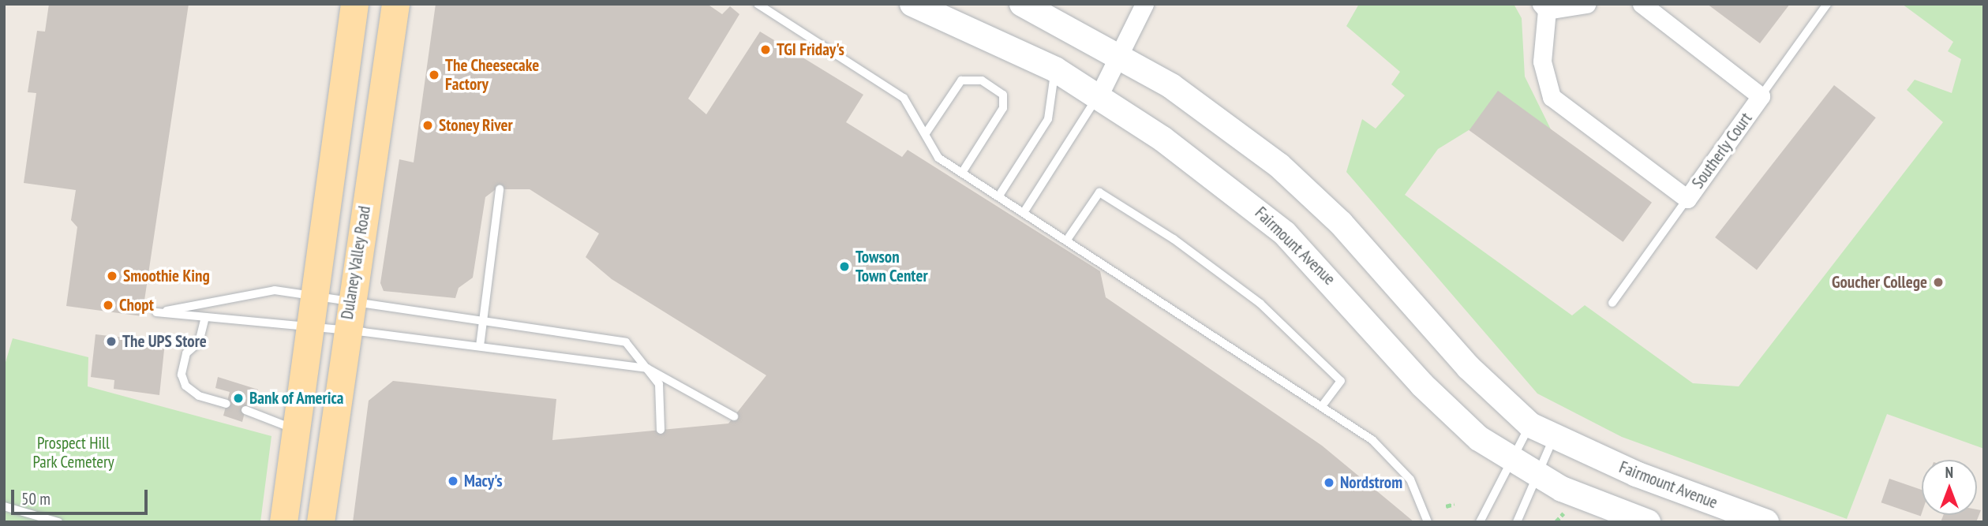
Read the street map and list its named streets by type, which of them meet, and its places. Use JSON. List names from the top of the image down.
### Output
{
  "streets": {
    "main road": ["Fairmount Avenue", "Dulaney Valley Road"],
    "street": ["Southerly Court"]
  },
  "parks": ["Prospect Hill Park Cemetery"],
  "places": [
    "TGI Friday's",
    "The Cheesecake Factory",
    "Stoney River",
    "Towson Town Center",
    "Smoothie King",
    "Goucher College",
    "Chopt",
    "The UPS Store",
    "Bank of America",
    "Macy's",
    "Nordstrom"
  ],
  "scale_bar": "50 m",
  "north": "top"
}
